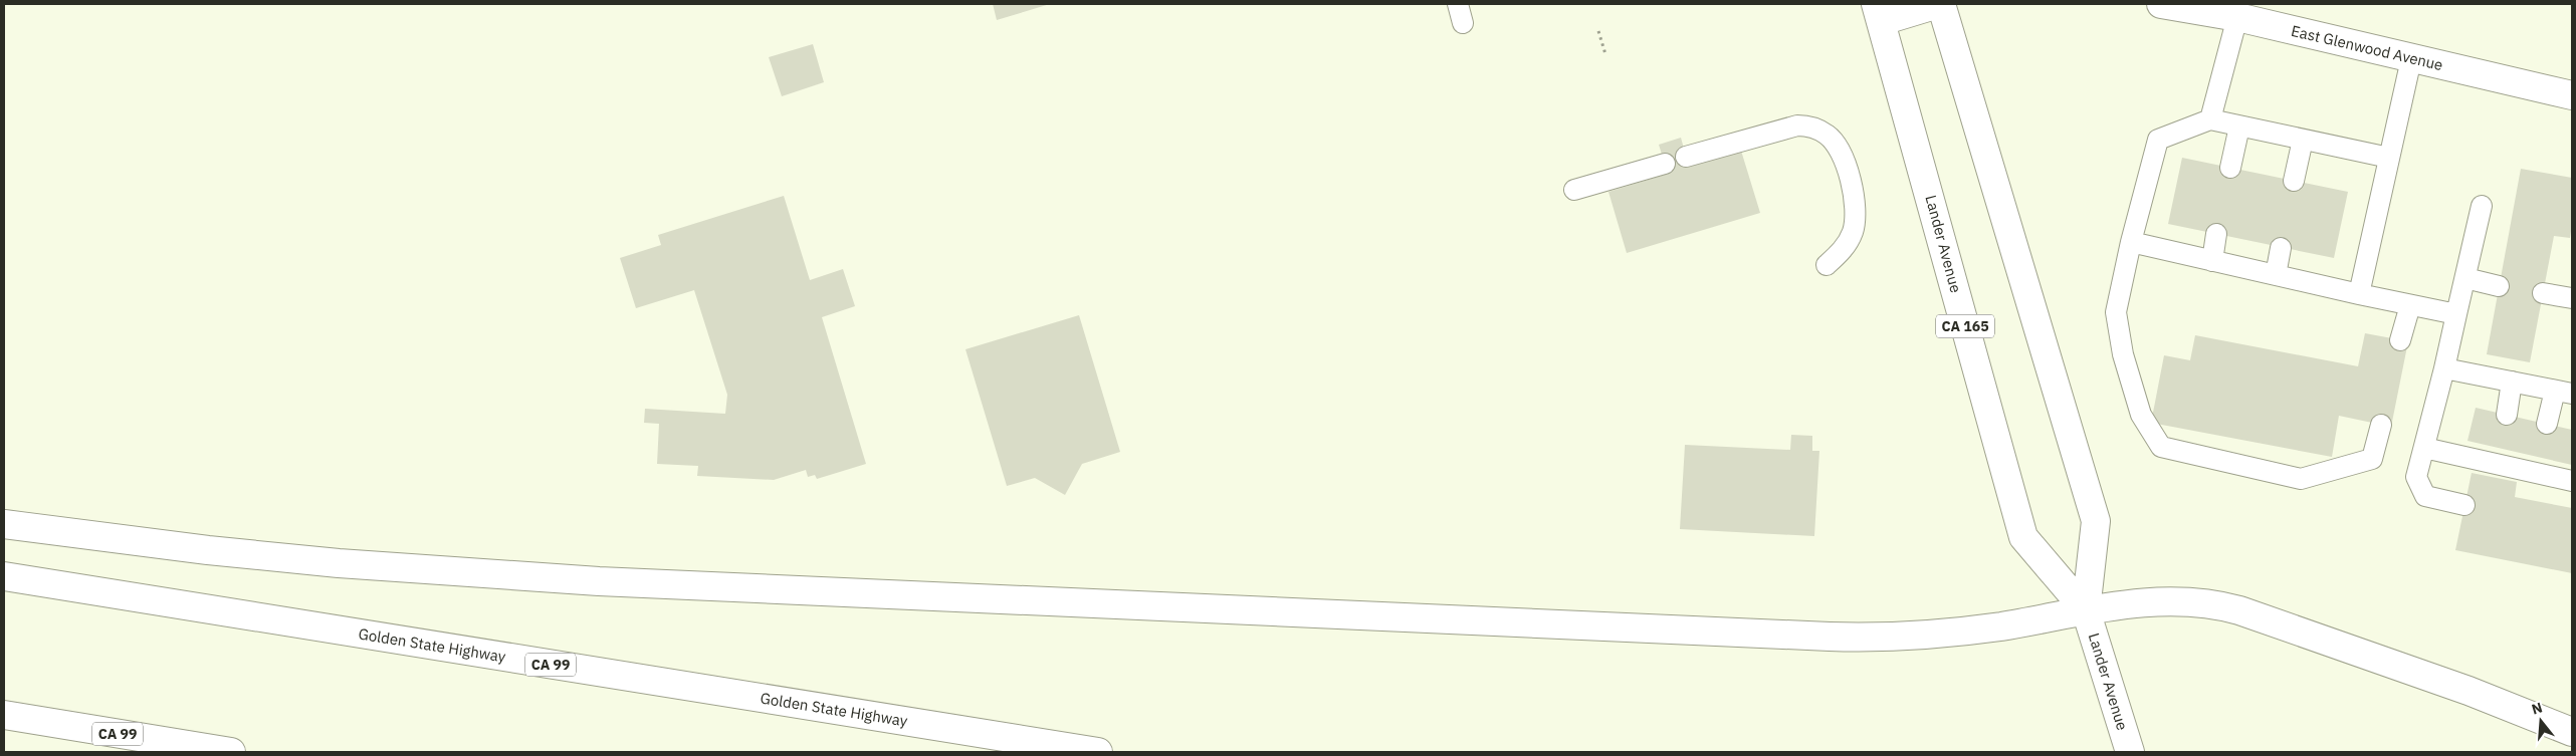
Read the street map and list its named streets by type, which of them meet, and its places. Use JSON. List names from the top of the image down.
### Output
{
  "streets": {
    "main road": [
      "East Glenwood Avenue",
      "Lander Avenue",
      "CA 165",
      "Golden State Highway",
      "CA 99"
    ]
  },
  "north": "top"
}
